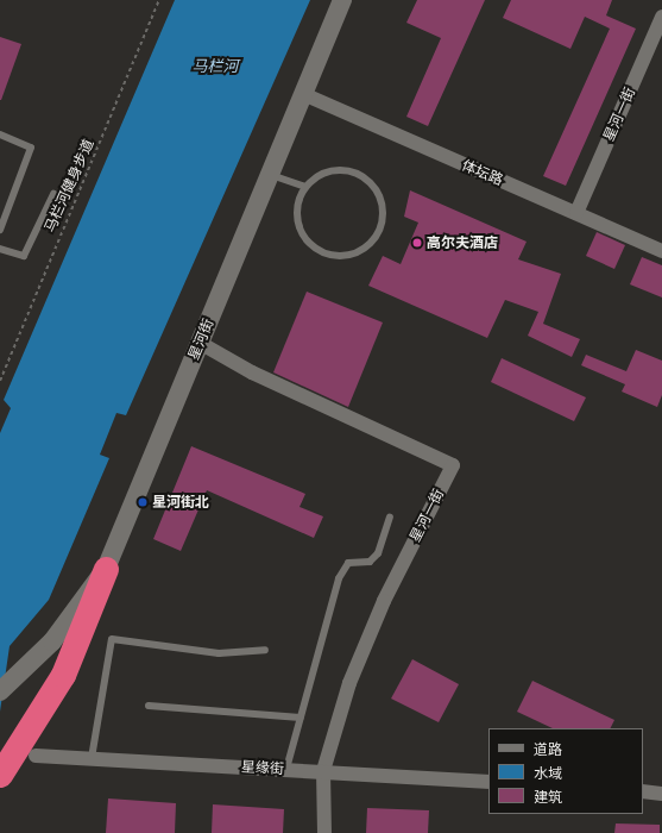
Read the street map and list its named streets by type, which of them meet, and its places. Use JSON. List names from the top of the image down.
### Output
{
  "streets": {
    "main road": ["星河街"],
    "street": ["星河一街", "体坛路", "星缘街"],
    "path": ["马栏河健身步道"]
  },
  "crossings": [
    ["星河一街", "体坛路"],
    ["星河一街", "星河街"],
    ["星河一街", "星缘街"],
    ["体坛路", "星河街"]
  ],
  "water": ["马栏河"],
  "places": ["高尔夫酒店", "星河街北"],
  "legend": ["道路", "水域", "建筑"]
}
